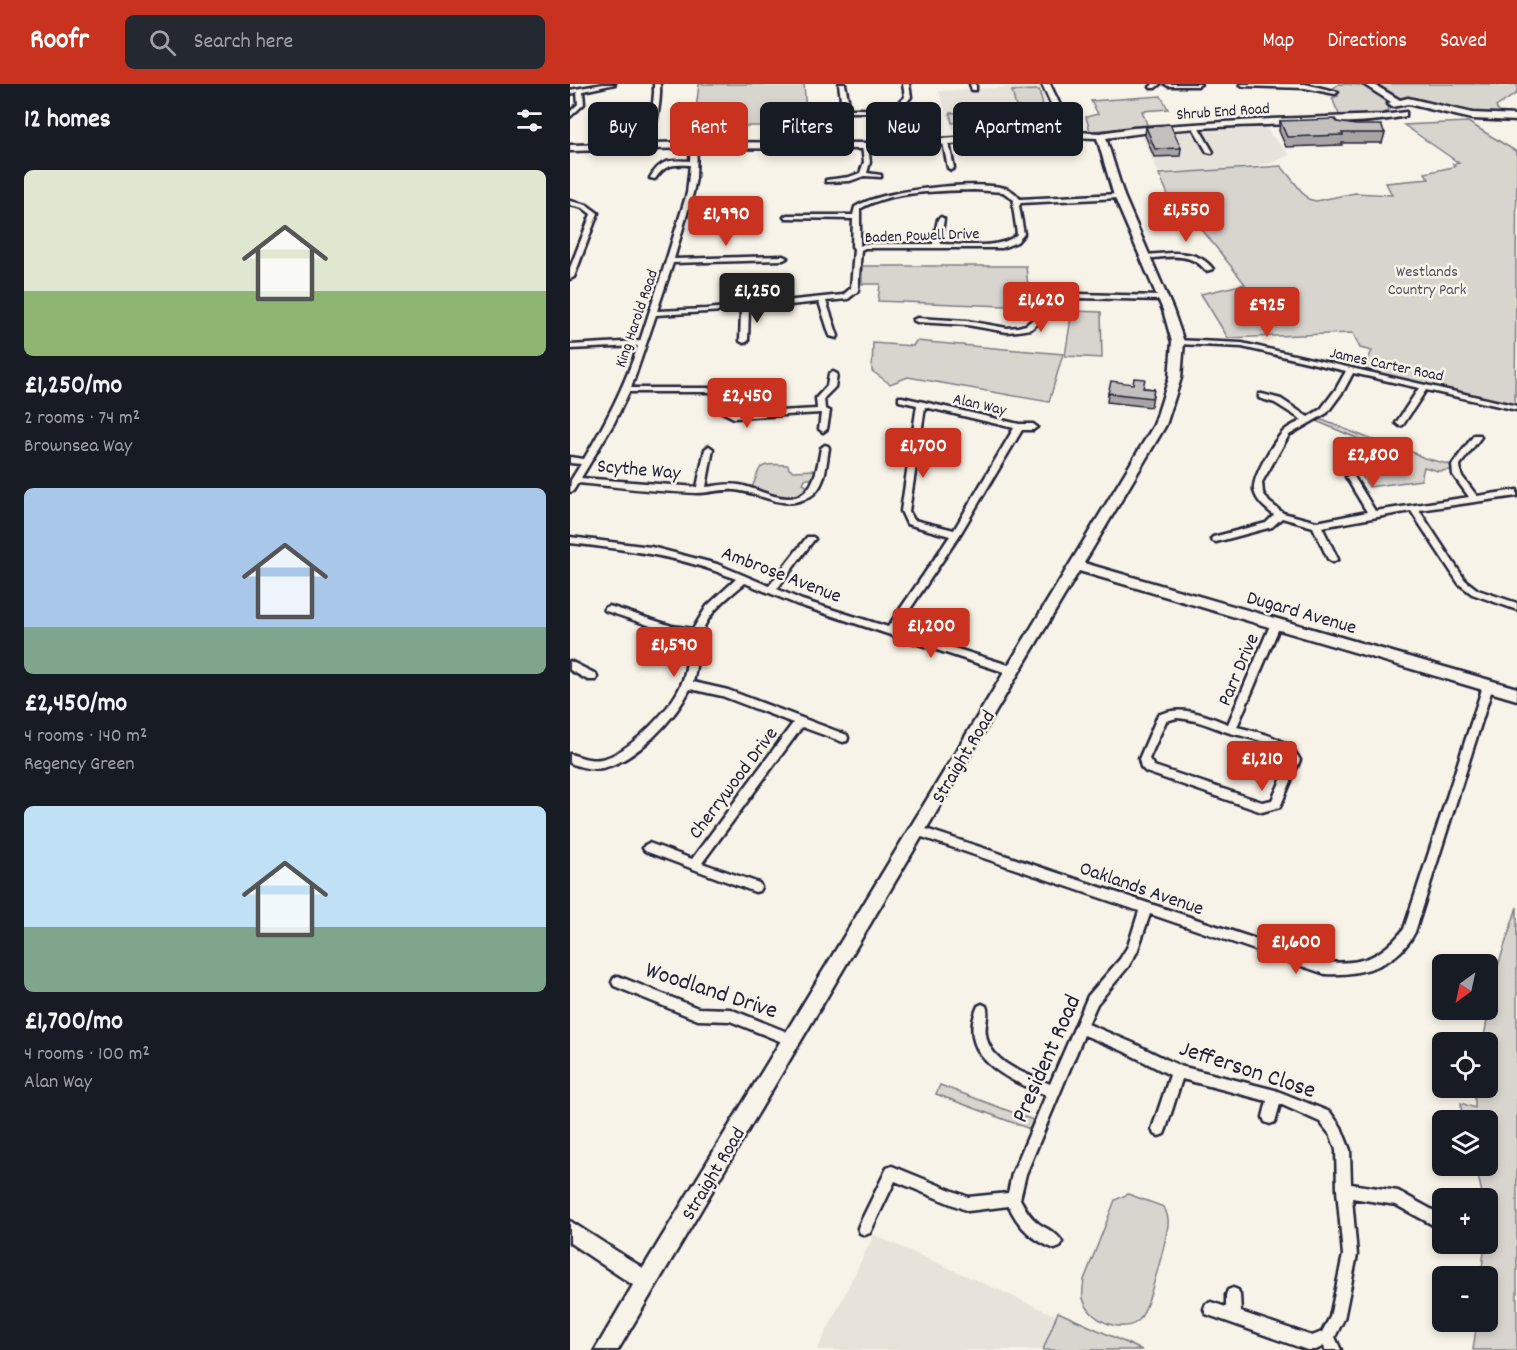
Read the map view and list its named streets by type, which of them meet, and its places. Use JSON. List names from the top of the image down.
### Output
{
  "streets": {
    "street": [
      "Shrub End Road",
      "Baden Powell Drive",
      "King Harold Road",
      "James Carter Road",
      "Alan Way",
      "Scythe Way",
      "Ambrose Avenue",
      "Dugard Avenue",
      "Parr Drive",
      "Straight Road",
      "Cherrywood Drive",
      "Oaklands Avenue",
      "Woodland Drive",
      "President Road",
      "Jefferson Close"
    ]
  },
  "crossings": [
    ["Shrub End Road", "Straight Road"],
    ["Baden Powell Drive", "King Harold Road"],
    ["King Harold Road", "Scythe Way"],
    ["James Carter Road", "Straight Road"],
    ["Ambrose Avenue", "Straight Road"],
    ["Dugard Avenue", "Parr Drive"],
    ["Dugard Avenue", "Straight Road"],
    ["Dugard Avenue", "Oaklands Avenue"],
    ["Straight Road", "Oaklands Avenue"],
    ["Straight Road", "Woodland Drive"],
    ["Oaklands Avenue", "President Road"],
    ["President Road", "Jefferson Close"]
  ],
  "parks": ["Westlands Country Park"],
  "north": "bottom left",
  "page": {
    "header": "Roofr",
    "search": "Search here",
    "nav": ["Map", "Directions", "Saved"],
    "heading": "12 homes",
    "chip": [
      "Buy",
      "Rent",
      "Filters",
      "New",
      "Apartment"
    ],
    "list": [
      {
        "name": "£1,250/mo",
        "note": "2 rooms · 74 m² · Brownsea Way"
      },
      {
        "name": "£2,450/mo",
        "note": "4 rooms · 140 m² · Regency Green"
      },
      {
        "name": "£1,700/mo",
        "note": "4 rooms · 100 m² · Alan Way"
      }
    ],
    "price": [
      "£1,550",
      "£1,990",
      "£1,250",
      "£1,620",
      "£925",
      "£2,450",
      "£1,700",
      "£2,800",
      "£1,200",
      "£1,590",
      "£1,210",
      "£1,600"
    ],
    "map_buttons": ["+", "−"]
  }
}
